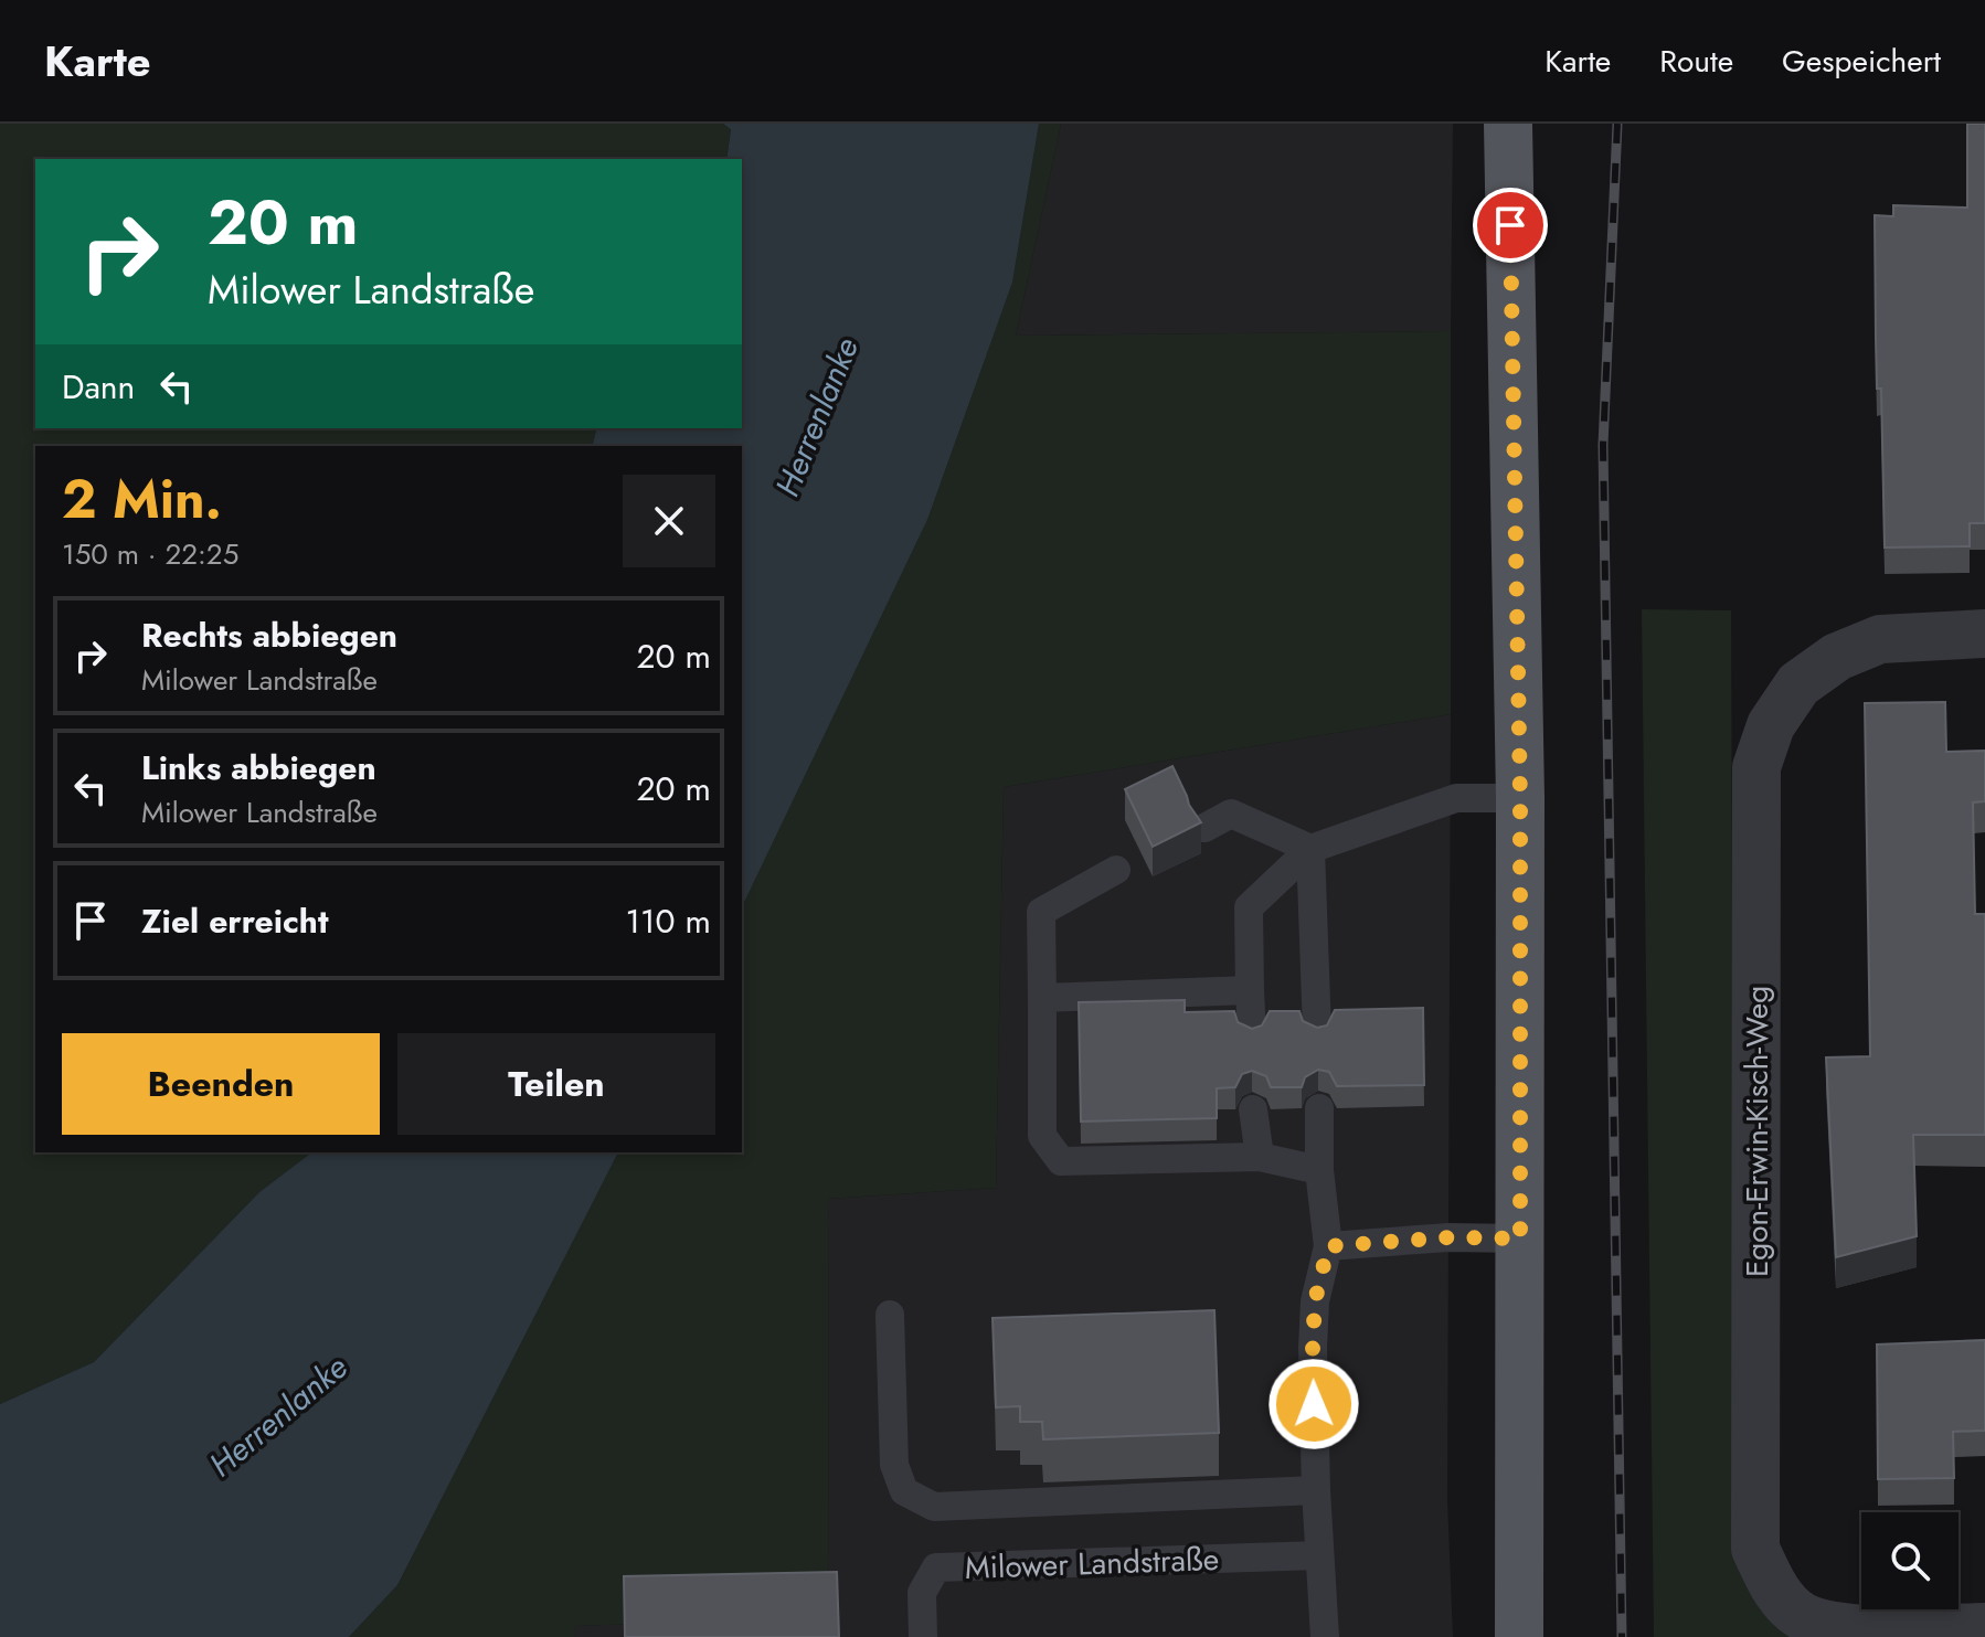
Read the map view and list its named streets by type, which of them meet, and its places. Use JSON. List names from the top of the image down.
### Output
{
  "streets": {
    "street": ["Egon-Erwin-Kisch-Weg"],
    "lane": ["Milower Landstraße"]
  },
  "water": ["Herrenlanke"],
  "page": {
    "header": "Karte",
    "nav": ["Karte", "Route", "Gespeichert"],
    "turn": ["20 m", "Milower Landstraße"],
    "then": "Dann",
    "heading": ["2 Min.", "150 m · 22:25"],
    "list": [
      {
        "name": "Rechts abbiegen",
        "note": "Milower Landstraße",
        "value": "20 m"
      },
      {
        "name": "Links abbiegen",
        "note": "Milower Landstraße",
        "value": "20 m"
      },
      {
        "name": "Ziel erreicht",
        "value": "110 m"
      }
    ],
    "buttons": ["Beenden", "Teilen"]
  }
}
